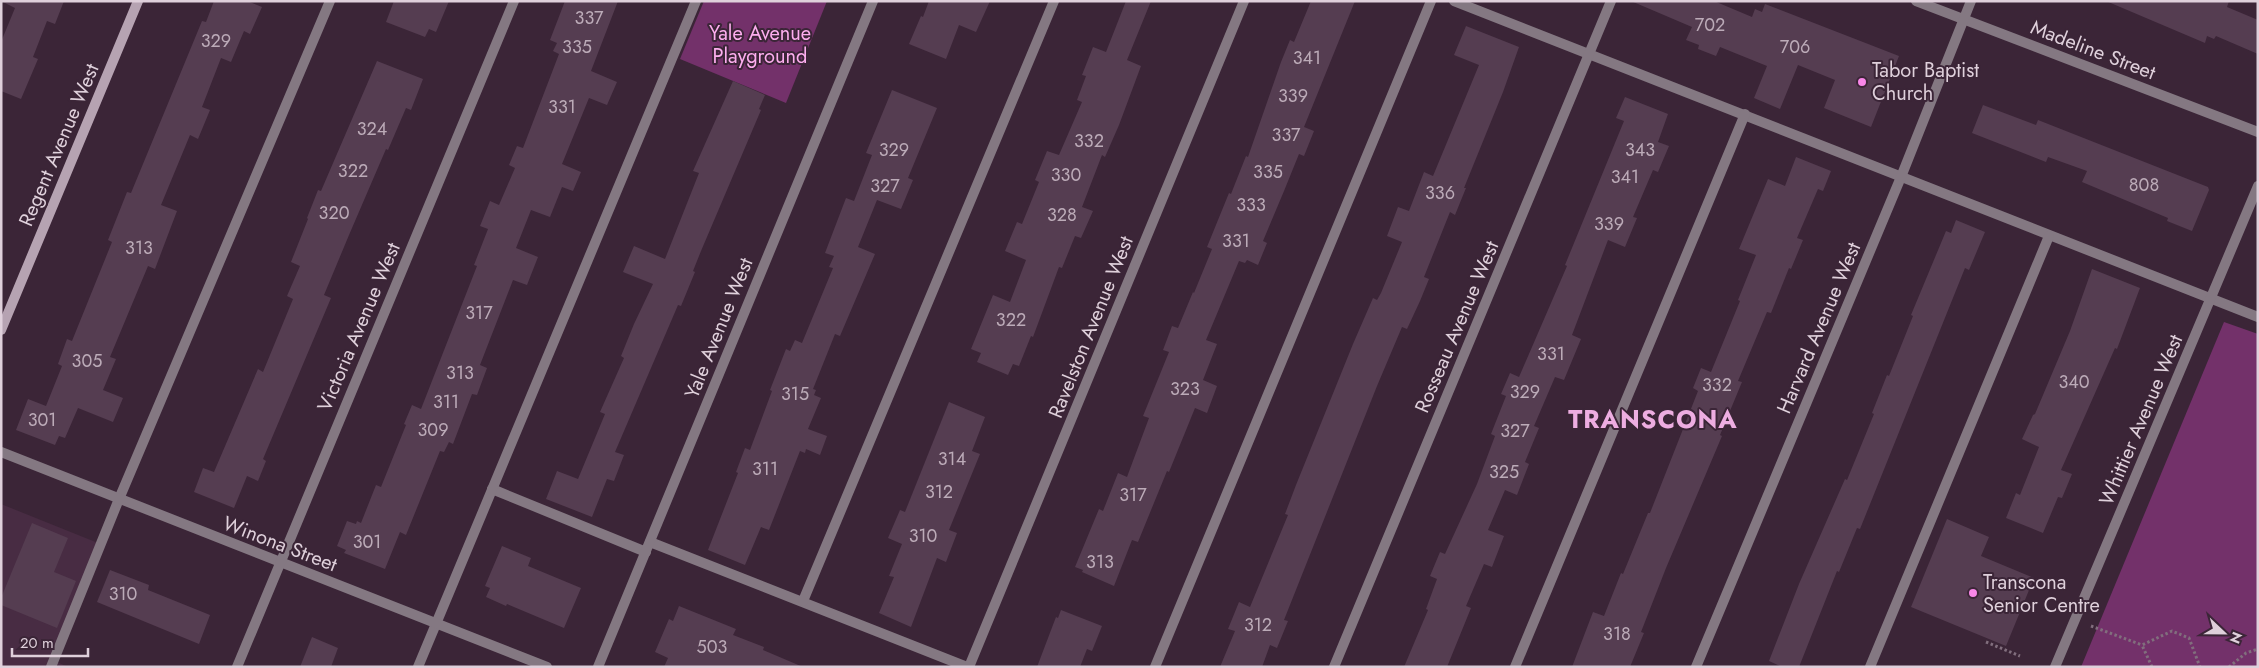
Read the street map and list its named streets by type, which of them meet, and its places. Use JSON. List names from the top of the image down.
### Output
{
  "streets": {
    "main road": ["Regent Avenue West"],
    "street": [
      "Madeline Street",
      "Victoria Avenue West",
      "Ravelston Avenue West",
      "Rosseau Avenue West",
      "Yale Avenue West",
      "Harvard Avenue West",
      "Whittier Avenue West",
      "Winona Street"
    ]
  },
  "crossings": [
    ["Madeline Street", "Harvard Avenue West"],
    ["Victoria Avenue West", "Winona Street"]
  ],
  "districts": ["TRANSCONA"],
  "parks": ["Yale Avenue Playground"],
  "places": ["Tabor Baptist Church", "Transcona Senior Centre"],
  "house_numbers": [
    "337",
    "702",
    "329",
    "335",
    "706",
    "341",
    "339",
    "331",
    "324",
    "337",
    "332",
    "329",
    "343",
    "322",
    "335",
    "330",
    "341",
    "808",
    "327",
    "336",
    "333",
    "320",
    "328",
    "339",
    "331",
    "313",
    "317",
    "322",
    "331",
    "305",
    "313",
    "340",
    "332",
    "323",
    "329",
    "315",
    "311",
    "301",
    "309",
    "327",
    "314",
    "311",
    "325",
    "312",
    "317",
    "310",
    "301",
    "313",
    "310",
    "312",
    "318",
    "503"
  ],
  "scale_bar": "20 m",
  "north": "right"
}
